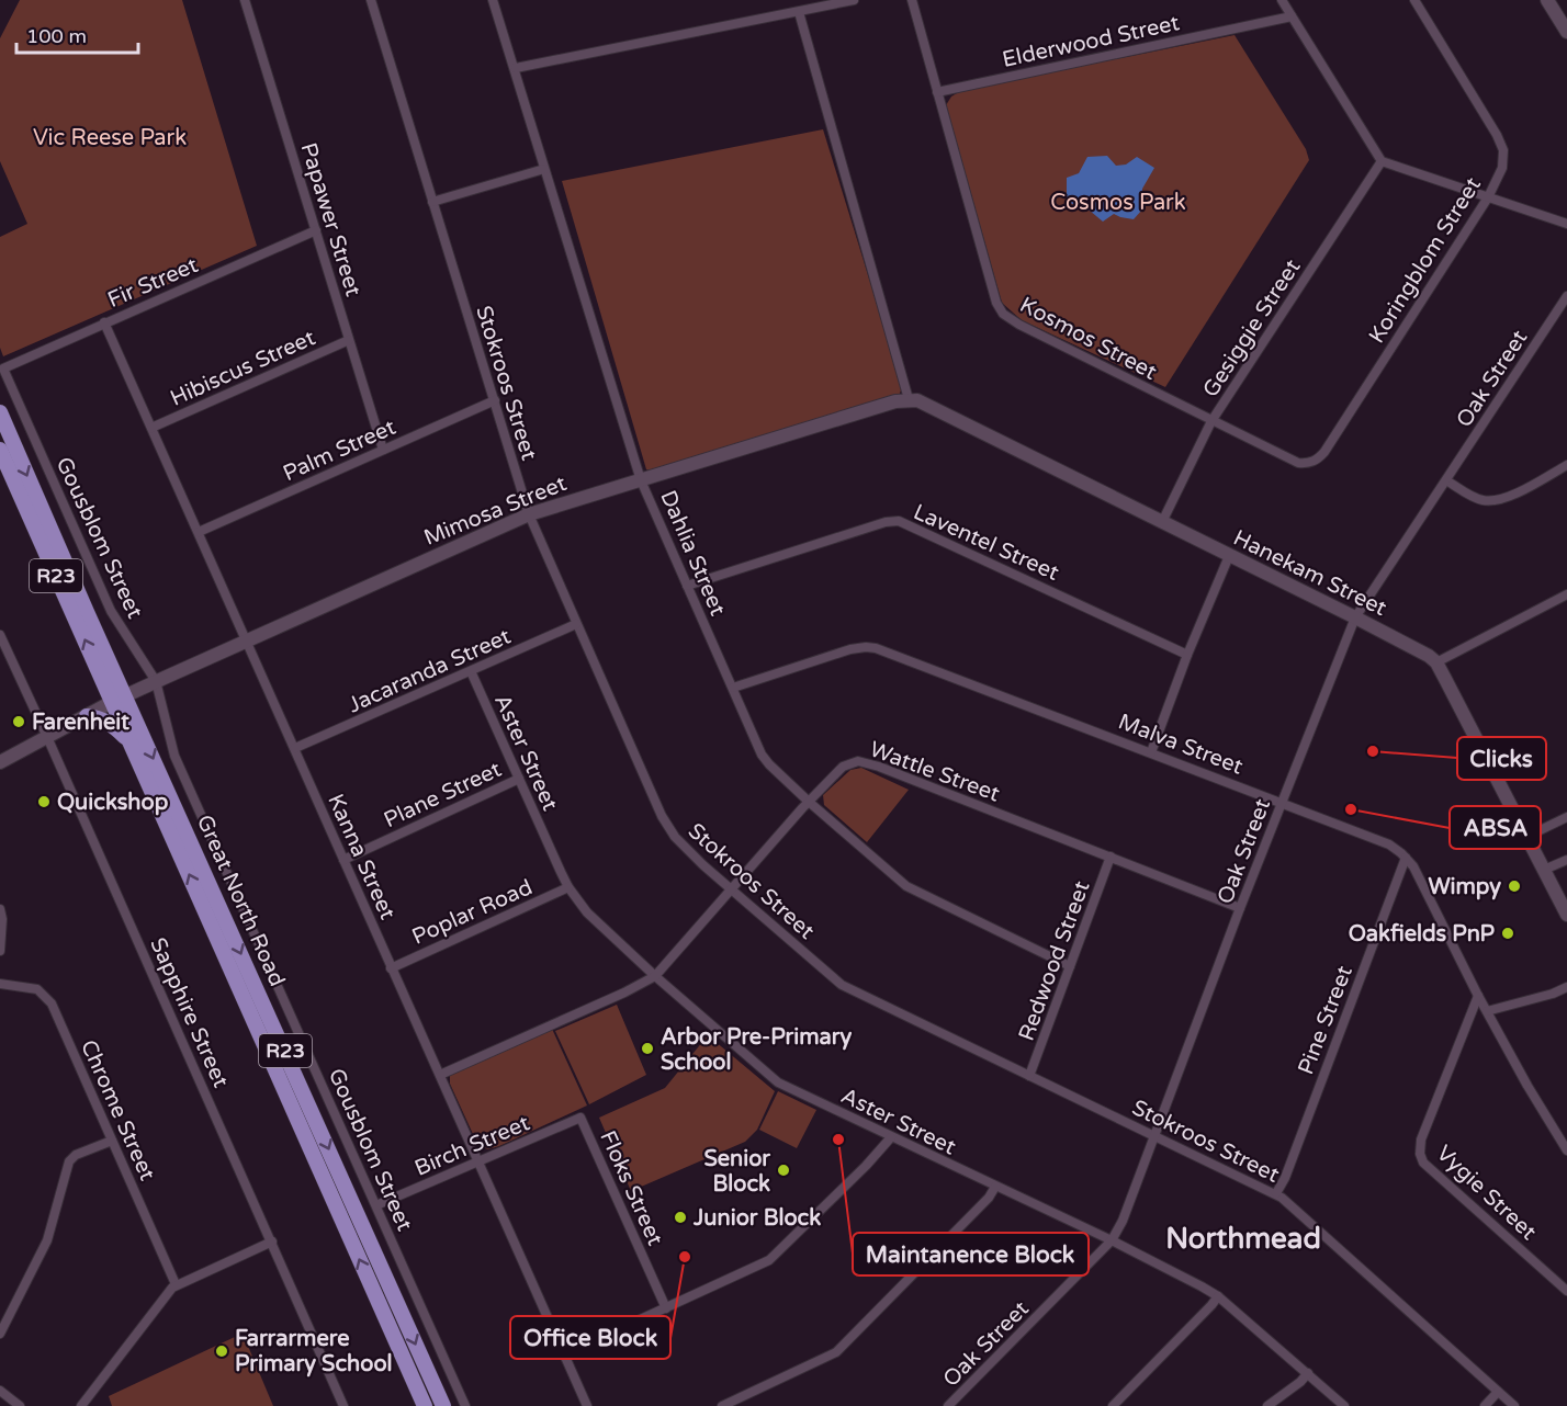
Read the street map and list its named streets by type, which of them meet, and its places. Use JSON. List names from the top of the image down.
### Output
{
  "streets": {
    "main road": ["R23", "Great North Road"],
    "street": [
      "Elderwood Street",
      "Papawer Street",
      "Koringblom Street",
      "Fir Street",
      "Gesiggie Street",
      "Kosmos Street",
      "Hibiscus Street",
      "Oak Street",
      "Stokroos Street",
      "Palm Street",
      "Mimosa Street",
      "Gousblom Street",
      "Laventel Street",
      "Dahlia Street",
      "Hanekam Street",
      "Jacaranda Street",
      "Malva Street",
      "Aster Street",
      "Wattle Street",
      "Plane Street",
      "Kanna Street",
      "Poplar Road",
      "Redwood Street",
      "Sapphire Street",
      "Pine Street",
      "Chrome Street",
      "Birch Street",
      "Floks Street",
      "Vygie Street"
    ]
  },
  "crossings": [
    ["Elderwood Street", "Kosmos Street"],
    ["Papawer Street", "Fir Street"],
    ["Papawer Street", "Hibiscus Street"],
    ["Papawer Street", "Palm Street"],
    ["Koringblom Street", "Kosmos Street"],
    ["Fir Street", "Gousblom Street"],
    ["Fir Street", "Kanna Street"],
    ["Gesiggie Street", "Kosmos Street"],
    ["Gesiggie Street", "Hanekam Street"],
    ["Hibiscus Street", "Kanna Street"],
    ["Oak Street", "Stokroos Street"],
    ["Oak Street", "Hanekam Street"],
    ["Oak Street", "Malva Street"],
    ["Oak Street", "Aster Street"],
    ["Oak Street", "Wattle Street"],
    ["Stokroos Street", "Palm Street"],
    ["Stokroos Street", "Mimosa Street"],
    ["Stokroos Street", "Jacaranda Street"],
    ["Stokroos Street", "Wattle Street"],
    ["Stokroos Street", "Redwood Street"],
    ["Stokroos Street", "Pine Street"],
    ["Palm Street", "Kanna Street"],
    ["Mimosa Street", "Gousblom Street"],
    ["Mimosa Street", "Dahlia Street"],
    ["Mimosa Street", "Hanekam Street"],
    ["Mimosa Street", "Kanna Street"],
    ["Mimosa Street", "Great North Road"],
    ["Mimosa Street", "Sapphire Street"],
    ["Gousblom Street", "Birch Street"],
    ["Laventel Street", "Dahlia Street"],
    ["Dahlia Street", "Malva Street"],
    ["Dahlia Street", "Wattle Street"],
    ["Dahlia Street", "Redwood Street"],
    ["Jacaranda Street", "Aster Street"],
    ["Jacaranda Street", "Kanna Street"],
    ["Malva Street", "Pine Street"],
    ["Malva Street", "Vygie Street"],
    ["Aster Street", "Wattle Street"],
    ["Aster Street", "Plane Street"],
    ["Aster Street", "Poplar Road"],
    ["Wattle Street", "Kanna Street"],
    ["Wattle Street", "Redwood Street"],
    ["Plane Street", "Kanna Street"],
    ["Kanna Street", "Poplar Road"],
    ["Kanna Street", "Birch Street"],
    ["Birch Street", "Floks Street"]
  ],
  "districts": ["Northmead"],
  "parks": ["Vic Reese Park", "Cosmos Park"],
  "places": [
    "Farenheit",
    "Clicks",
    "Quickshop",
    "ABSA",
    "Wimpy",
    "Oakfields PnP",
    "Arbor Pre-Primary School",
    "Maintanence Block",
    "Senior Block",
    "Junior Block",
    "Office Block",
    "Farrarmere Primary School"
  ],
  "scale_bar": "100 m"
}
